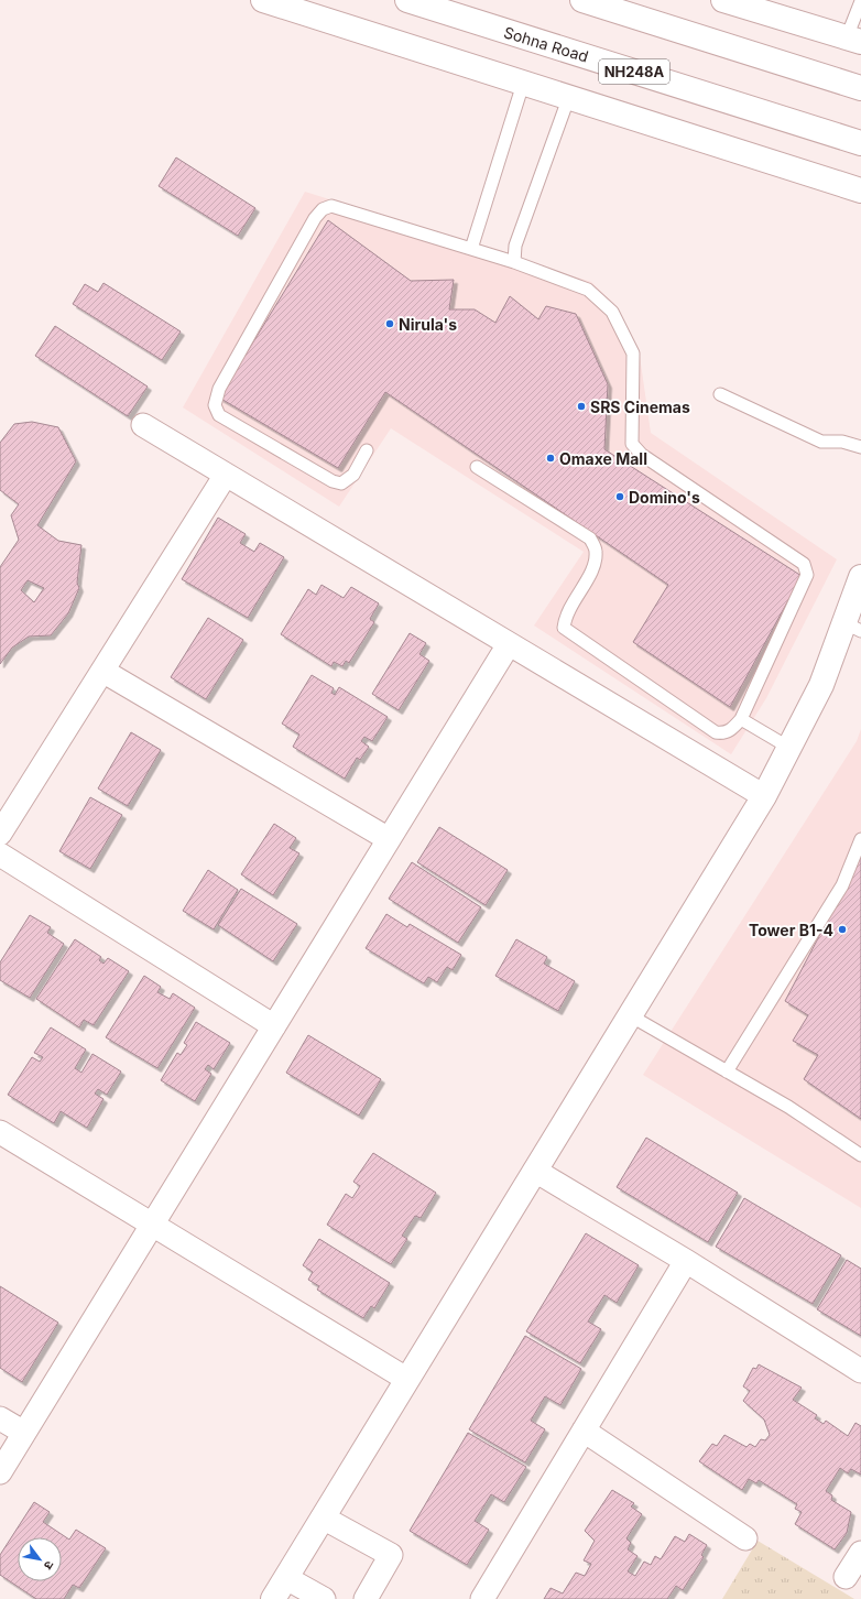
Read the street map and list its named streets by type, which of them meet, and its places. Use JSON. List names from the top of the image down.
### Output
{
  "streets": {
    "main road": ["Sohna Road", "NH248A"]
  },
  "places": [
    "Nirula's",
    "SRS Cinemas",
    "Omaxe Mall",
    "Domino's",
    "Tower B1-4"
  ],
  "north": "bottom right"
}
